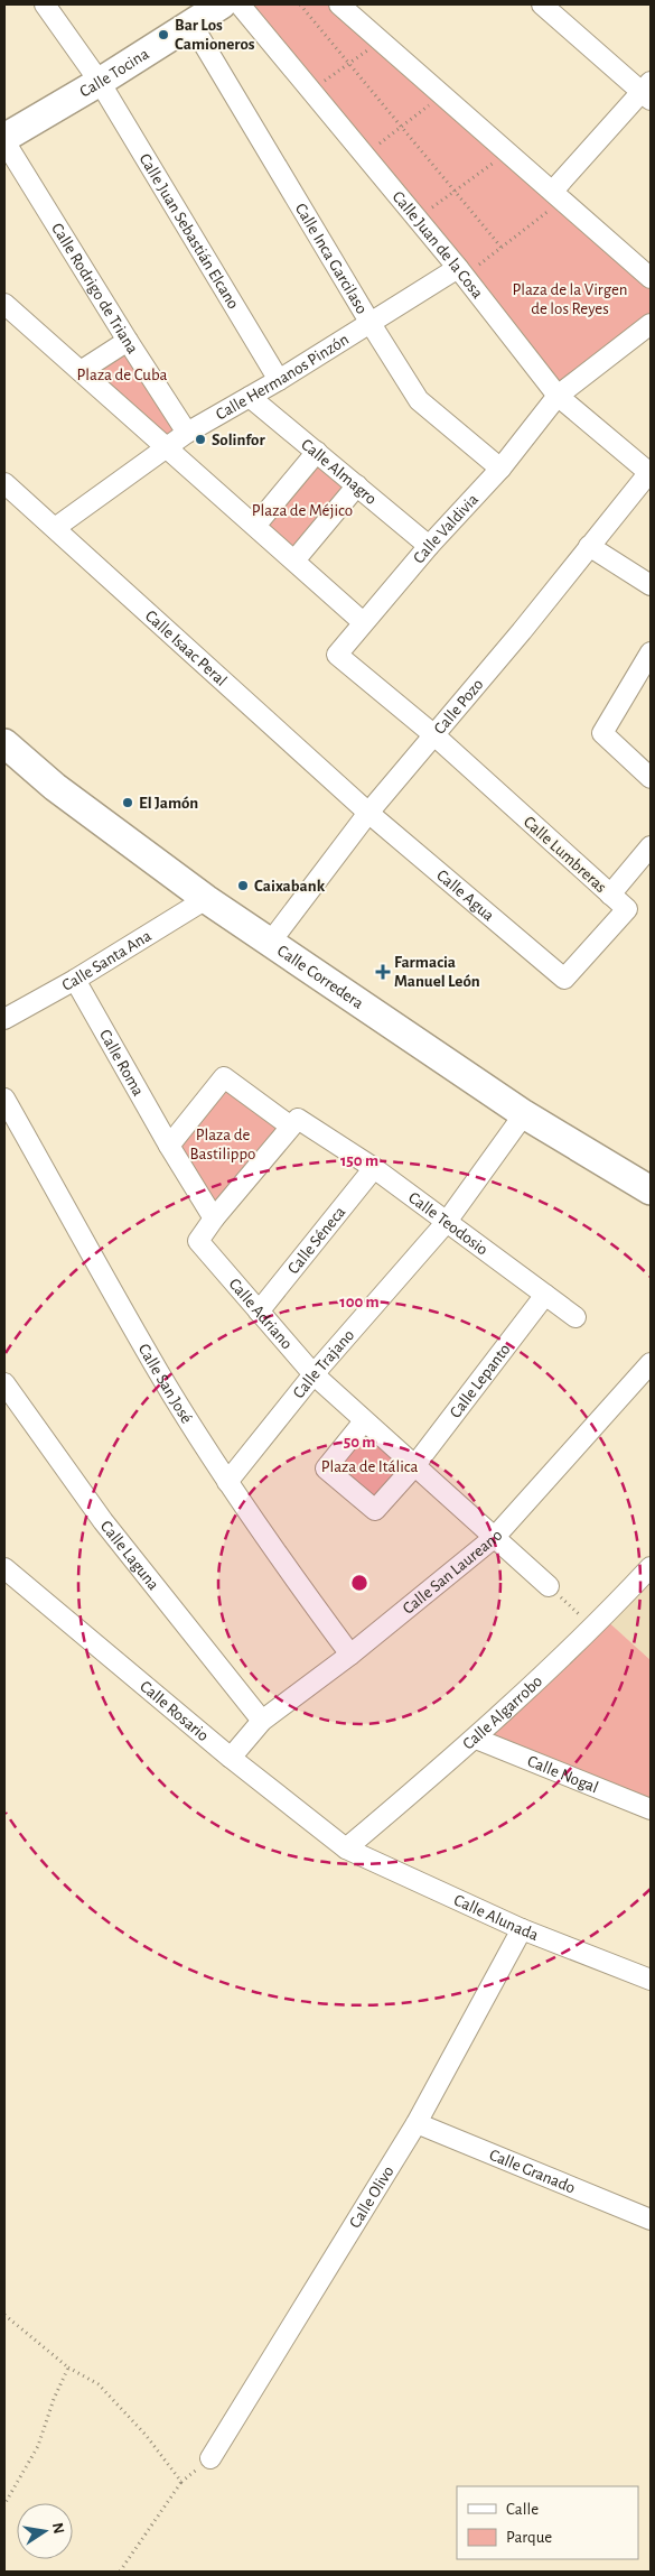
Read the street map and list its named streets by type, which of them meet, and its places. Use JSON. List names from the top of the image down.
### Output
{
  "streets": {
    "street": [
      "Calle Tocina",
      "Calle Juan Sebastián Elcano",
      "Calle Juan de la Cosa",
      "Calle Inca Garcilaso",
      "Calle Rodrigo de Triana",
      "Calle Hermanos Pinzón",
      "Calle Almagro",
      "Calle Valdivia",
      "Calle Isaac Peral",
      "Calle Pozo",
      "Calle Lumbreras",
      "Calle Agua",
      "Calle Santa Ana",
      "Calle Corredera",
      "Calle Roma",
      "Calle Teodosio",
      "Calle Séneca",
      "Calle Adriano",
      "Calle Trajano",
      "Calle Lepanto",
      "Calle San José",
      "Calle Laguna",
      "Calle San Laureano",
      "Calle Rosario",
      "Calle Algarrobo",
      "Calle Nogal",
      "Calle Alunada",
      "Calle Granado",
      "Calle Olivo"
    ]
  },
  "crossings": [
    ["Calle Tocina", "Calle Juan Sebastián Elcano"],
    ["Calle Tocina", "Calle Inca Garcilaso"],
    ["Calle Tocina", "Calle Rodrigo de Triana"],
    ["Calle Juan Sebastián Elcano", "Calle Hermanos Pinzón"],
    ["Calle Juan de la Cosa", "Calle Hermanos Pinzón"],
    ["Calle Juan de la Cosa", "Calle Valdivia"],
    ["Calle Juan de la Cosa", "Calle Pozo"],
    ["Calle Inca Garcilaso", "Calle Hermanos Pinzón"],
    ["Calle Inca Garcilaso", "Calle Valdivia"],
    ["Calle Rodrigo de Triana", "Calle Hermanos Pinzón"],
    ["Calle Hermanos Pinzón", "Calle Almagro"],
    ["Calle Hermanos Pinzón", "Calle Isaac Peral"],
    ["Calle Almagro", "Calle Valdivia"],
    ["Calle Valdivia", "Calle Pozo"],
    ["Calle Valdivia", "Calle Lumbreras"],
    ["Calle Isaac Peral", "Calle Pozo"],
    ["Calle Isaac Peral", "Calle Agua"],
    ["Calle Pozo", "Calle Lumbreras"],
    ["Calle Pozo", "Calle Agua"],
    ["Calle Pozo", "Calle Corredera"],
    ["Calle Lumbreras", "Calle Agua"],
    ["Calle Santa Ana", "Calle Corredera"],
    ["Calle Santa Ana", "Calle Roma"],
    ["Calle Corredera", "Calle Trajano"],
    ["Calle Teodosio", "Calle Séneca"],
    ["Calle Teodosio", "Calle Trajano"],
    ["Calle Teodosio", "Calle Lepanto"],
    ["Calle Séneca", "Calle Adriano"],
    ["Calle Adriano", "Calle Trajano"],
    ["Calle Adriano", "Calle Lepanto"],
    ["Calle Adriano", "Calle San Laureano"],
    ["Calle Trajano", "Calle San José"],
    ["Calle San José", "Calle San Laureano"],
    ["Calle Laguna", "Calle San Laureano"],
    ["Calle San Laureano", "Calle Rosario"],
    ["Calle Rosario", "Calle Algarrobo"],
    ["Calle Rosario", "Calle Alunada"],
    ["Calle Algarrobo", "Calle Nogal"],
    ["Calle Algarrobo", "Calle Alunada"],
    ["Calle Alunada", "Calle Olivo"],
    ["Calle Granado", "Calle Olivo"]
  ],
  "parks": [
    "Plaza de la Virgen de los Reyes",
    "Plaza de Cuba",
    "Plaza de Méjico",
    "Plaza de Bastilippo",
    "Plaza de Itálica"
  ],
  "places": {
    "other": [
      "Bar Los Camioneros",
      "Solinfor",
      "El Jamón",
      "Caixabank"
    ],
    "health": ["Farmacia Manuel León"]
  },
  "legend": ["Calle", "Parque"],
  "north": "right",
  "rings": ["150 m", "100 m", "50 m"]
}
